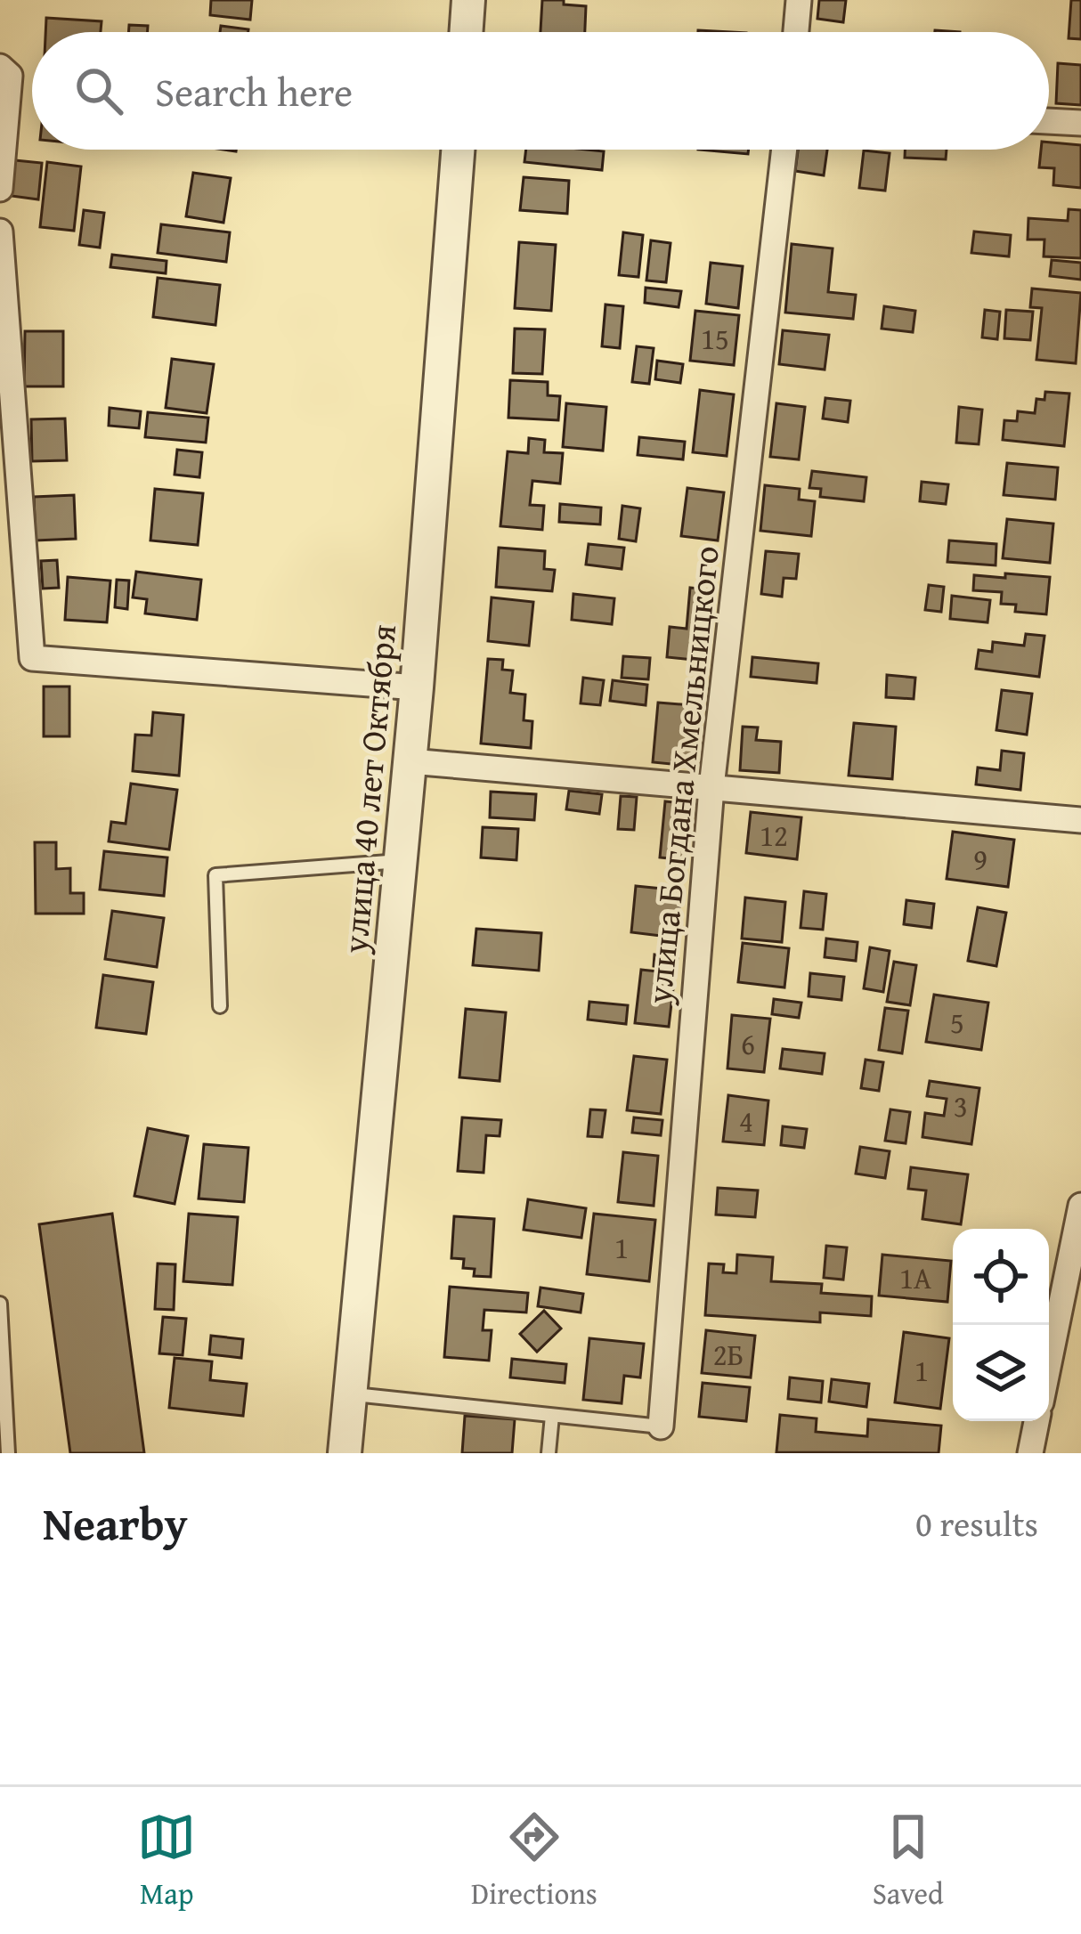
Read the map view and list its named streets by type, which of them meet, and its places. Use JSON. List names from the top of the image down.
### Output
{
  "streets": {
    "street": ["улица Богдана Хмельницкого", "улица 40 лет Октября"]
  },
  "house_numbers": [
    "15",
    "12",
    "9",
    "5",
    "6",
    "3",
    "4",
    "1",
    "1А",
    "2Б",
    "1"
  ],
  "page": {
    "search": "Search here",
    "heading": ["Nearby", "0 results"],
    "nav": ["Map", "Directions", "Saved"]
  }
}
